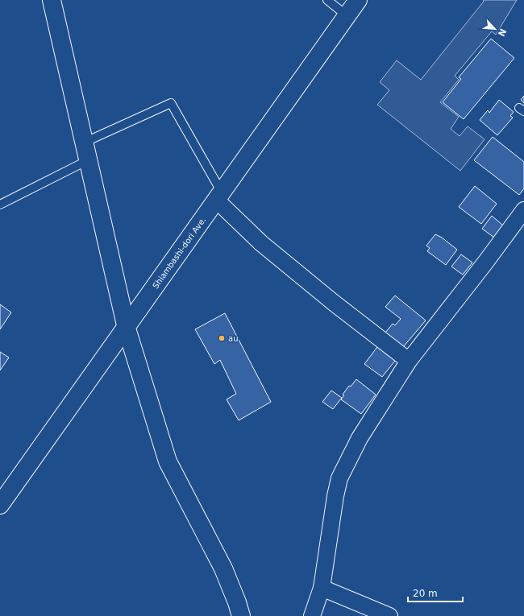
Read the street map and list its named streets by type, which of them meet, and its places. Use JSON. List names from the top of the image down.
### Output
{
  "streets": {
    "street": ["Shiambashi-dori Ave."]
  },
  "places": ["au"],
  "scale_bar": "20 m",
  "north": "bottom right"
}
